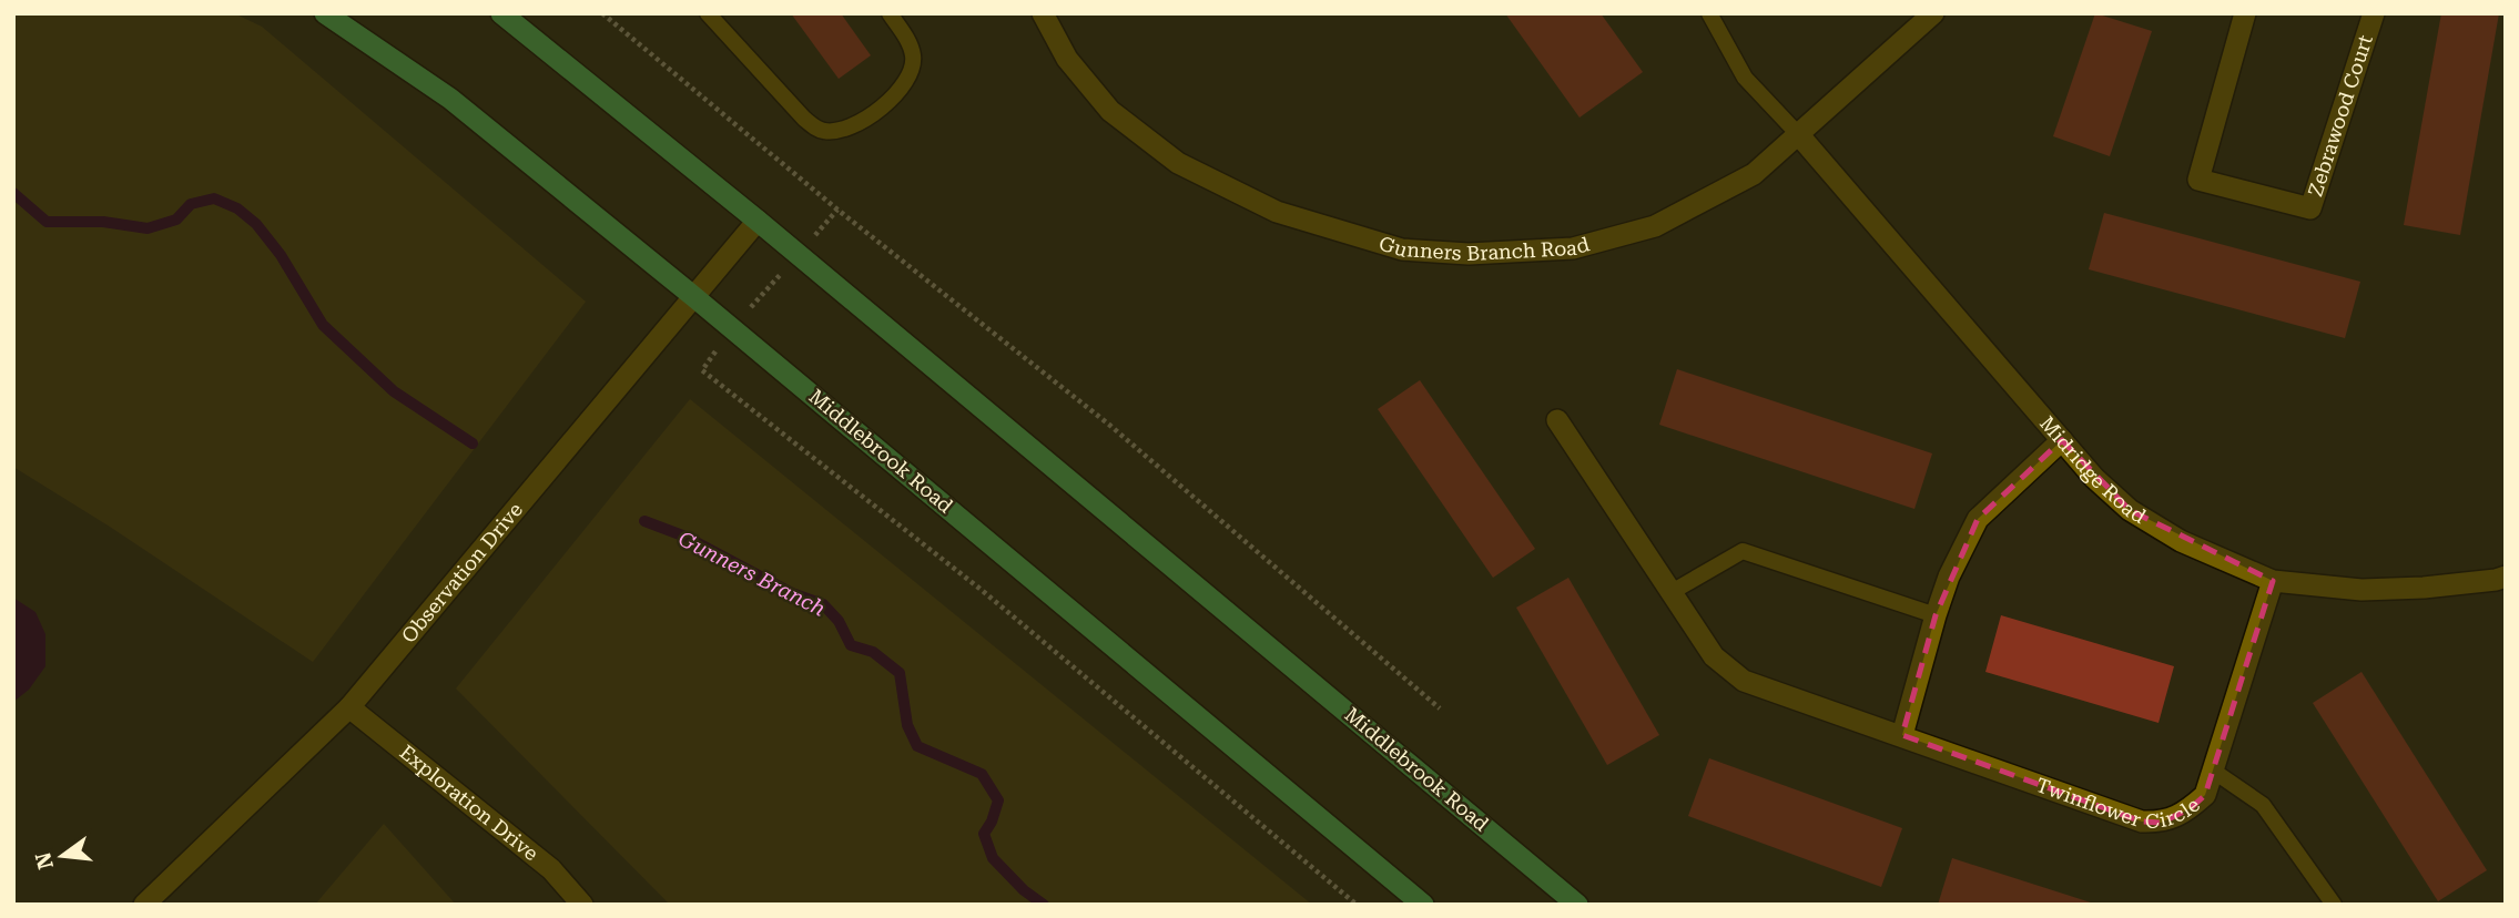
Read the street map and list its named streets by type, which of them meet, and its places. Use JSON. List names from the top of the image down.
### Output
{
  "streets": {
    "main road": ["Middlebrook Road"],
    "street": [
      "Zebrawood Court",
      "Gunners Branch Road",
      "Midridge Road",
      "Observation Drive",
      "Twinflower Circle",
      "Exploration Drive"
    ]
  },
  "crossings": [
    ["Gunners Branch Road", "Midridge Road"],
    ["Middlebrook Road", "Observation Drive"],
    ["Midridge Road", "Twinflower Circle"],
    ["Observation Drive", "Exploration Drive"]
  ],
  "water": ["Gunners Branch"],
  "north": "left"
}
